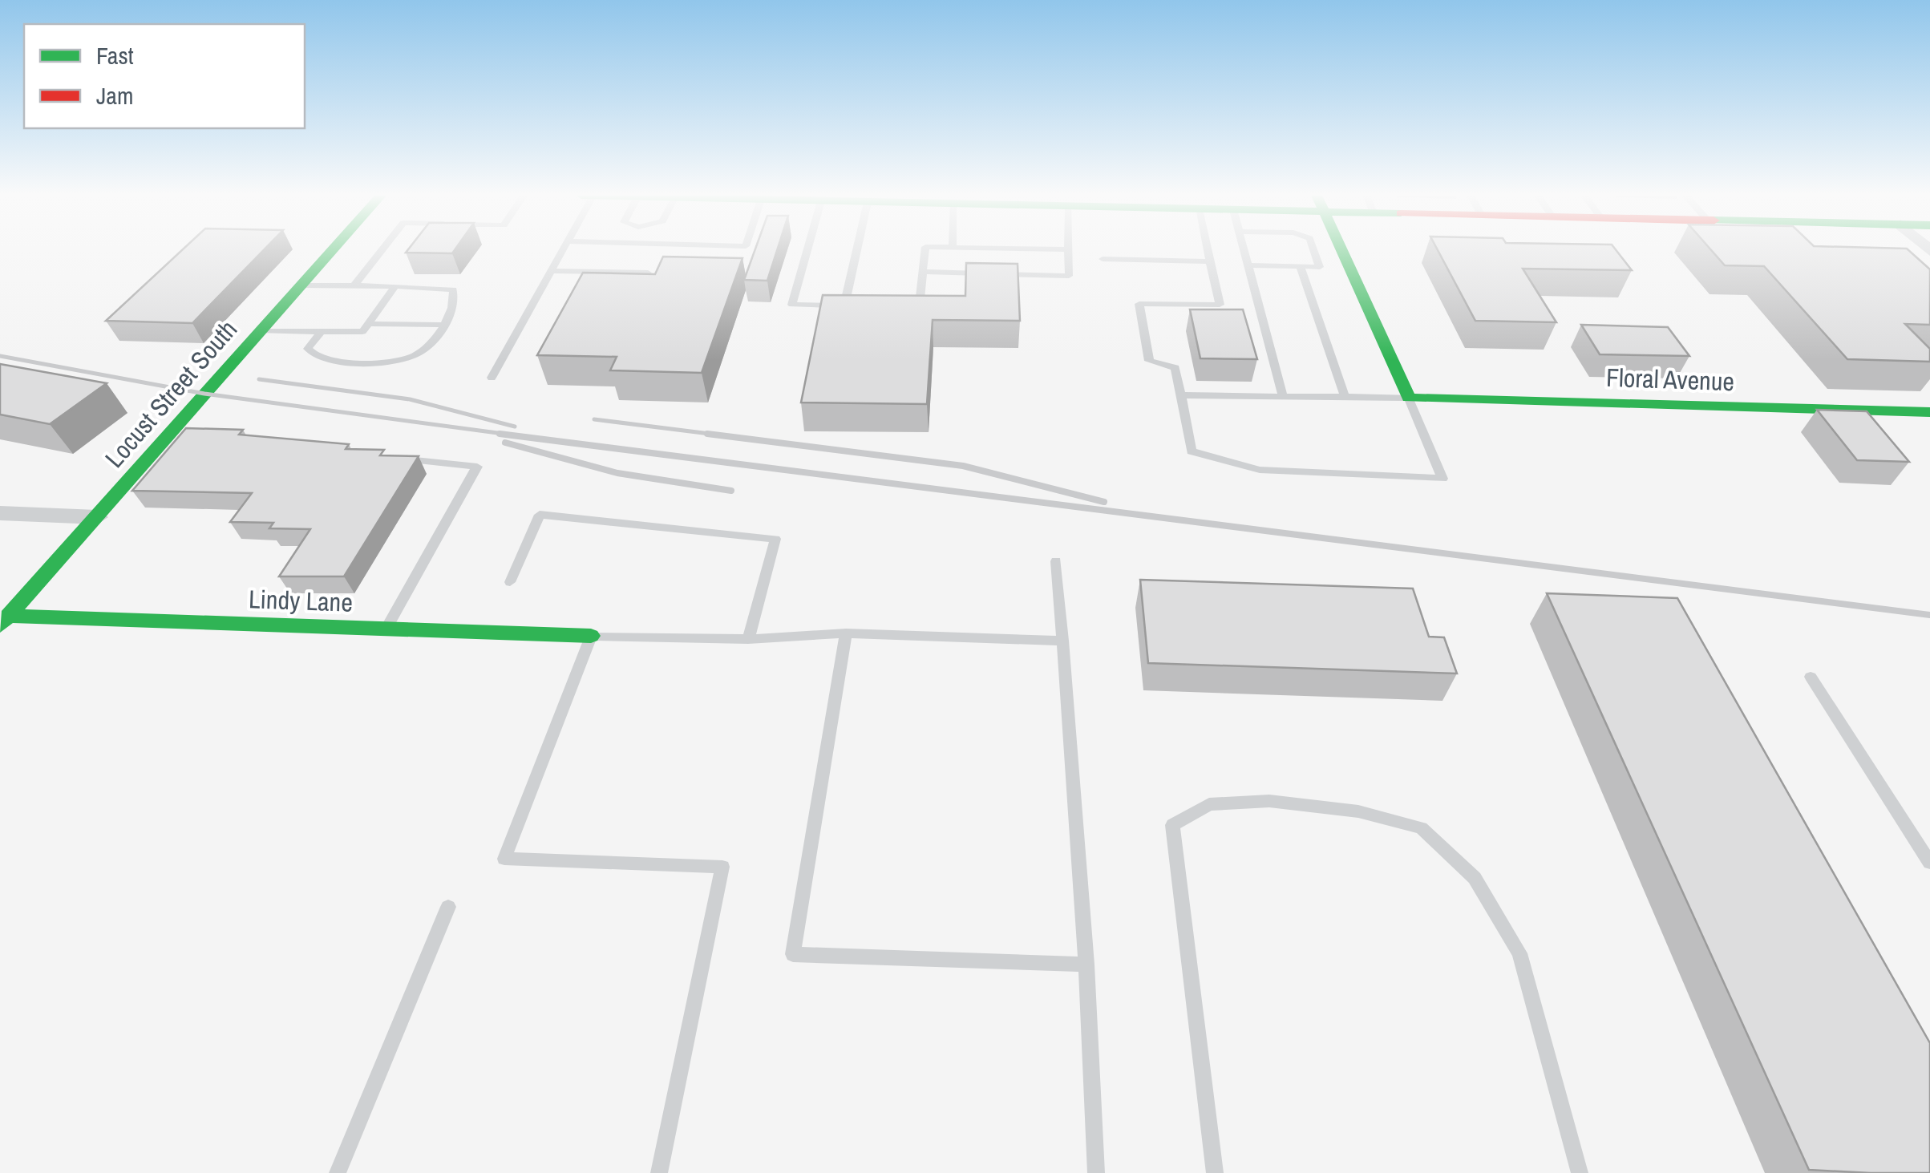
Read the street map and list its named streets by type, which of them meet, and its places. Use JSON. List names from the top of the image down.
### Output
{
  "streets": {
    "street": ["Floral Avenue", "Locust Street South", "Lindy Lane"]
  },
  "crossings": [
    ["Locust Street South", "Lindy Lane"]
  ],
  "legend": ["Fast", "Jam"]
}
